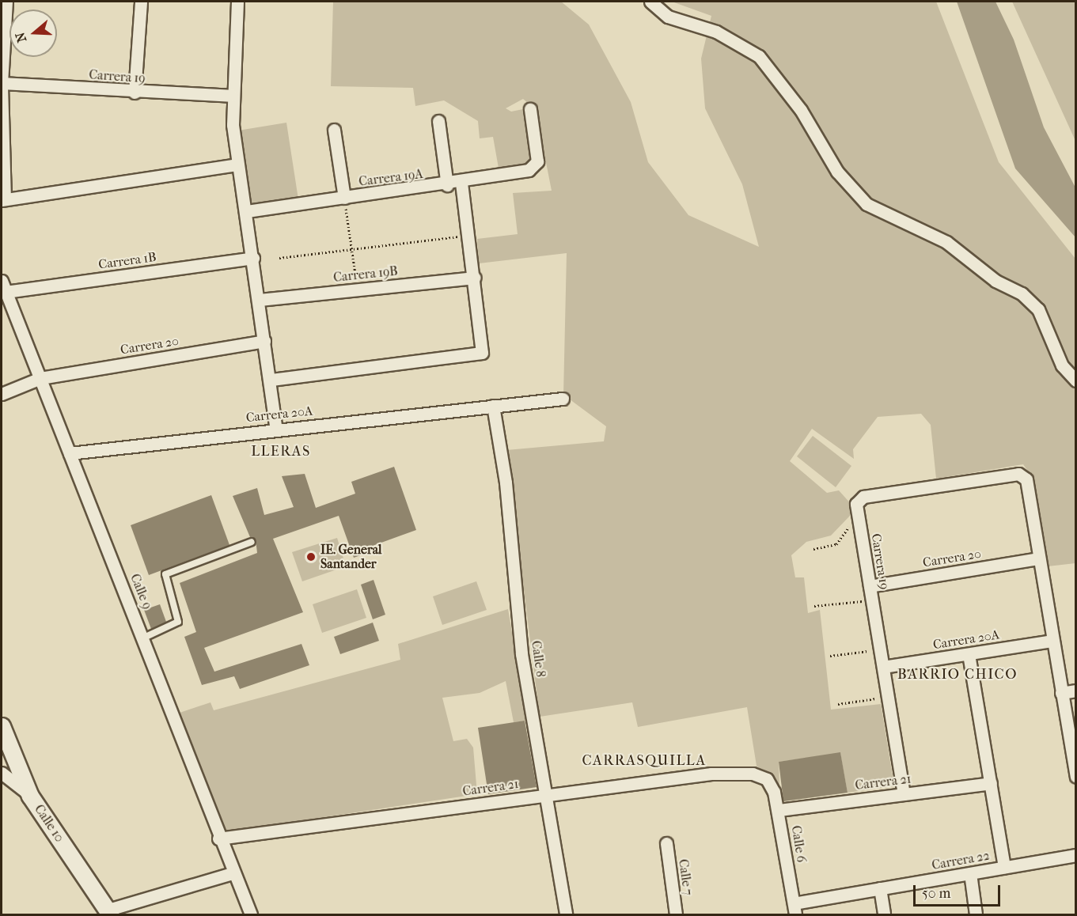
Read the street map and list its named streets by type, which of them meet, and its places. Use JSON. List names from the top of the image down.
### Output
{
  "streets": {
    "street": [
      "Carrera 19",
      "Carrera 19A",
      "Carrera 1B",
      "Carrera 19B",
      "Carrera 20",
      "Carrera 20A",
      "Calle 9",
      "Calle 8",
      "Carrera 21",
      "Calle 10",
      "Calle 6",
      "Carrera 22",
      "Calle 7"
    ]
  },
  "crossings": [
    ["Carrera 19", "Carrera 20"],
    ["Carrera 19", "Carrera 20A"],
    ["Carrera 19", "Carrera 21"],
    ["Carrera 1B", "Calle 9"],
    ["Carrera 20", "Calle 9"],
    ["Carrera 20A", "Calle 9"],
    ["Carrera 20A", "Calle 8"],
    ["Calle 9", "Carrera 21"],
    ["Calle 8", "Carrera 21"],
    ["Carrera 21", "Calle 6"],
    ["Calle 6", "Carrera 22"]
  ],
  "districts": ["LLERAS", "BARRIO CHICO", "CARRASQUILLA"],
  "places": ["IE. General Santander"],
  "scale_bar": "50 m",
  "north": "left"
}
